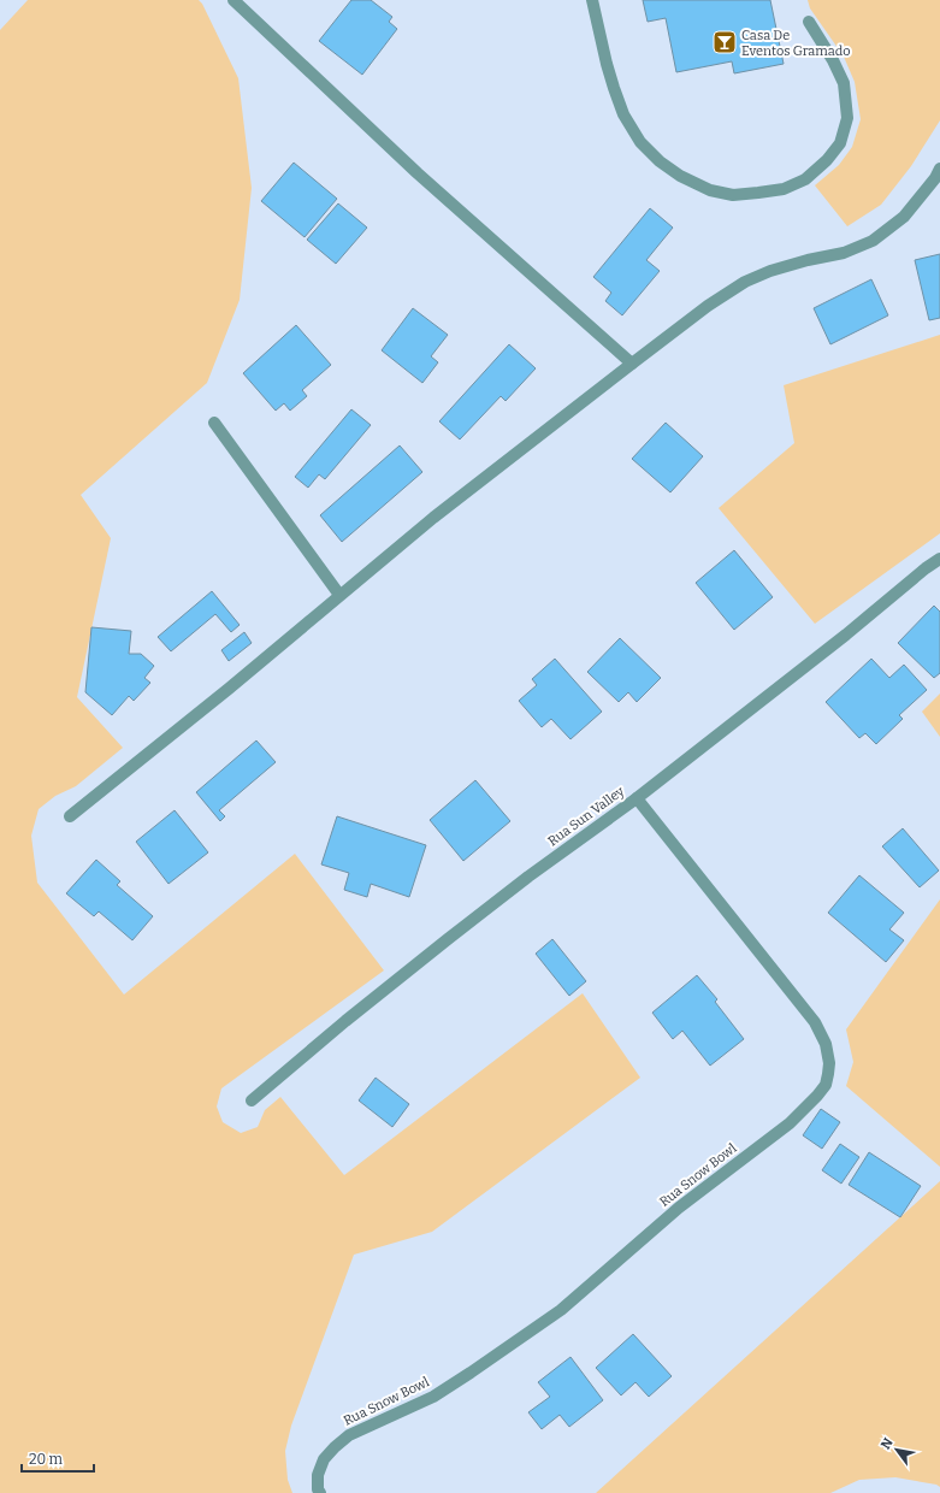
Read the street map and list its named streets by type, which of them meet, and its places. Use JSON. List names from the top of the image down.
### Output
{
  "streets": {
    "street": ["Rua Sun Valley", "Rua Snow Bowl"]
  },
  "crossings": [
    ["Rua Sun Valley", "Rua Snow Bowl"]
  ],
  "places": {
    "bar": ["Casa De Eventos Gramado"]
  },
  "scale_bar": "20 m",
  "north": "top left"
}
